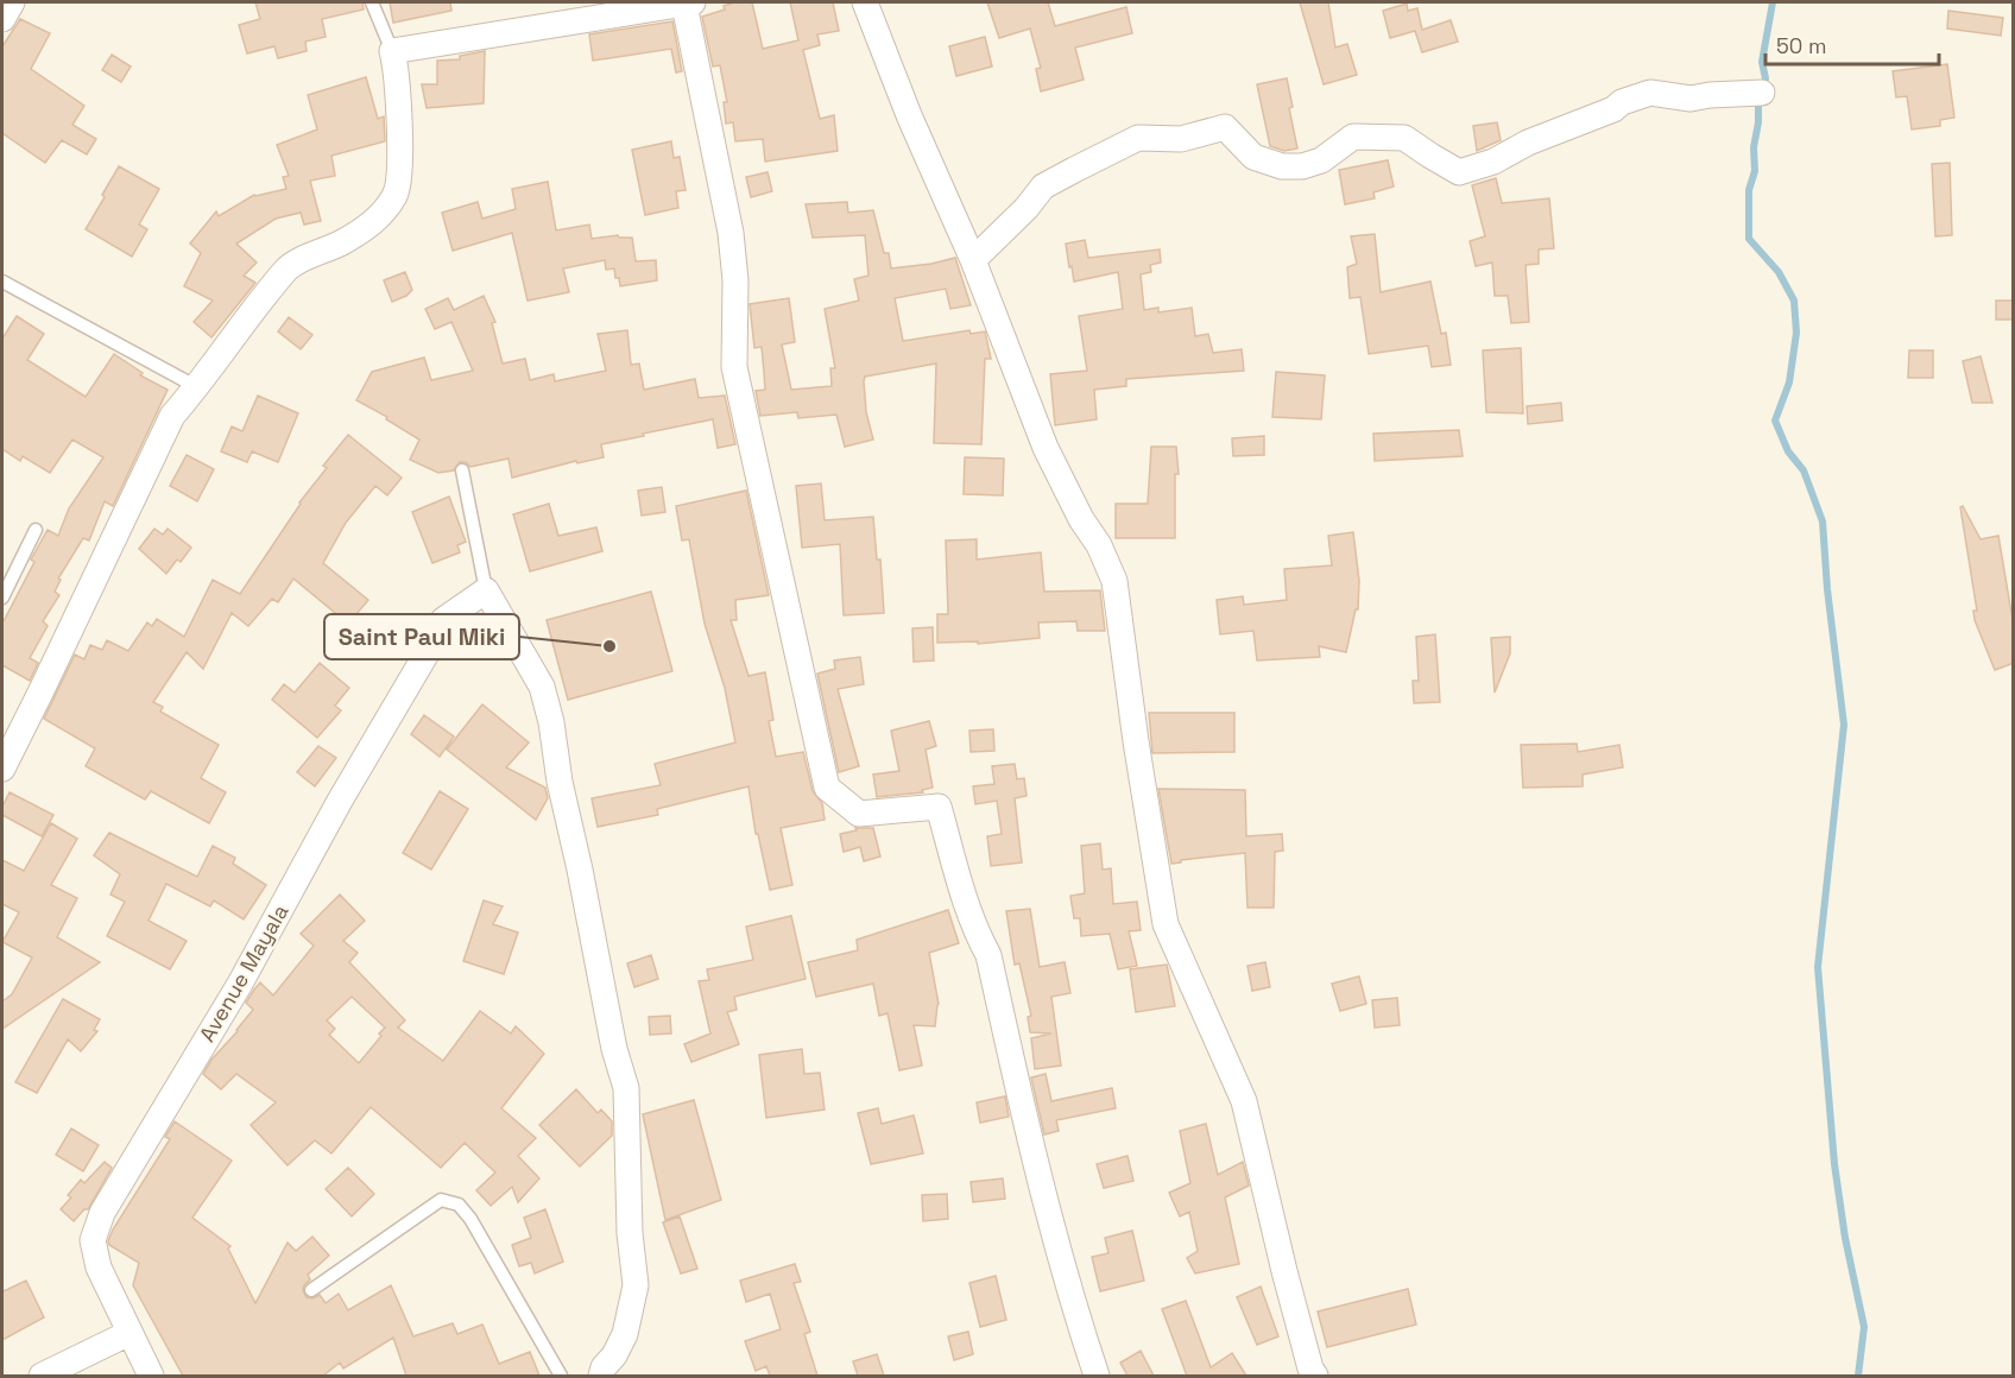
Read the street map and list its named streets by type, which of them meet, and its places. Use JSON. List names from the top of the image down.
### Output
{
  "streets": {
    "street": ["Avenue Mayala"]
  },
  "places": ["Saint Paul Miki"],
  "scale_bar": "50 m"
}
